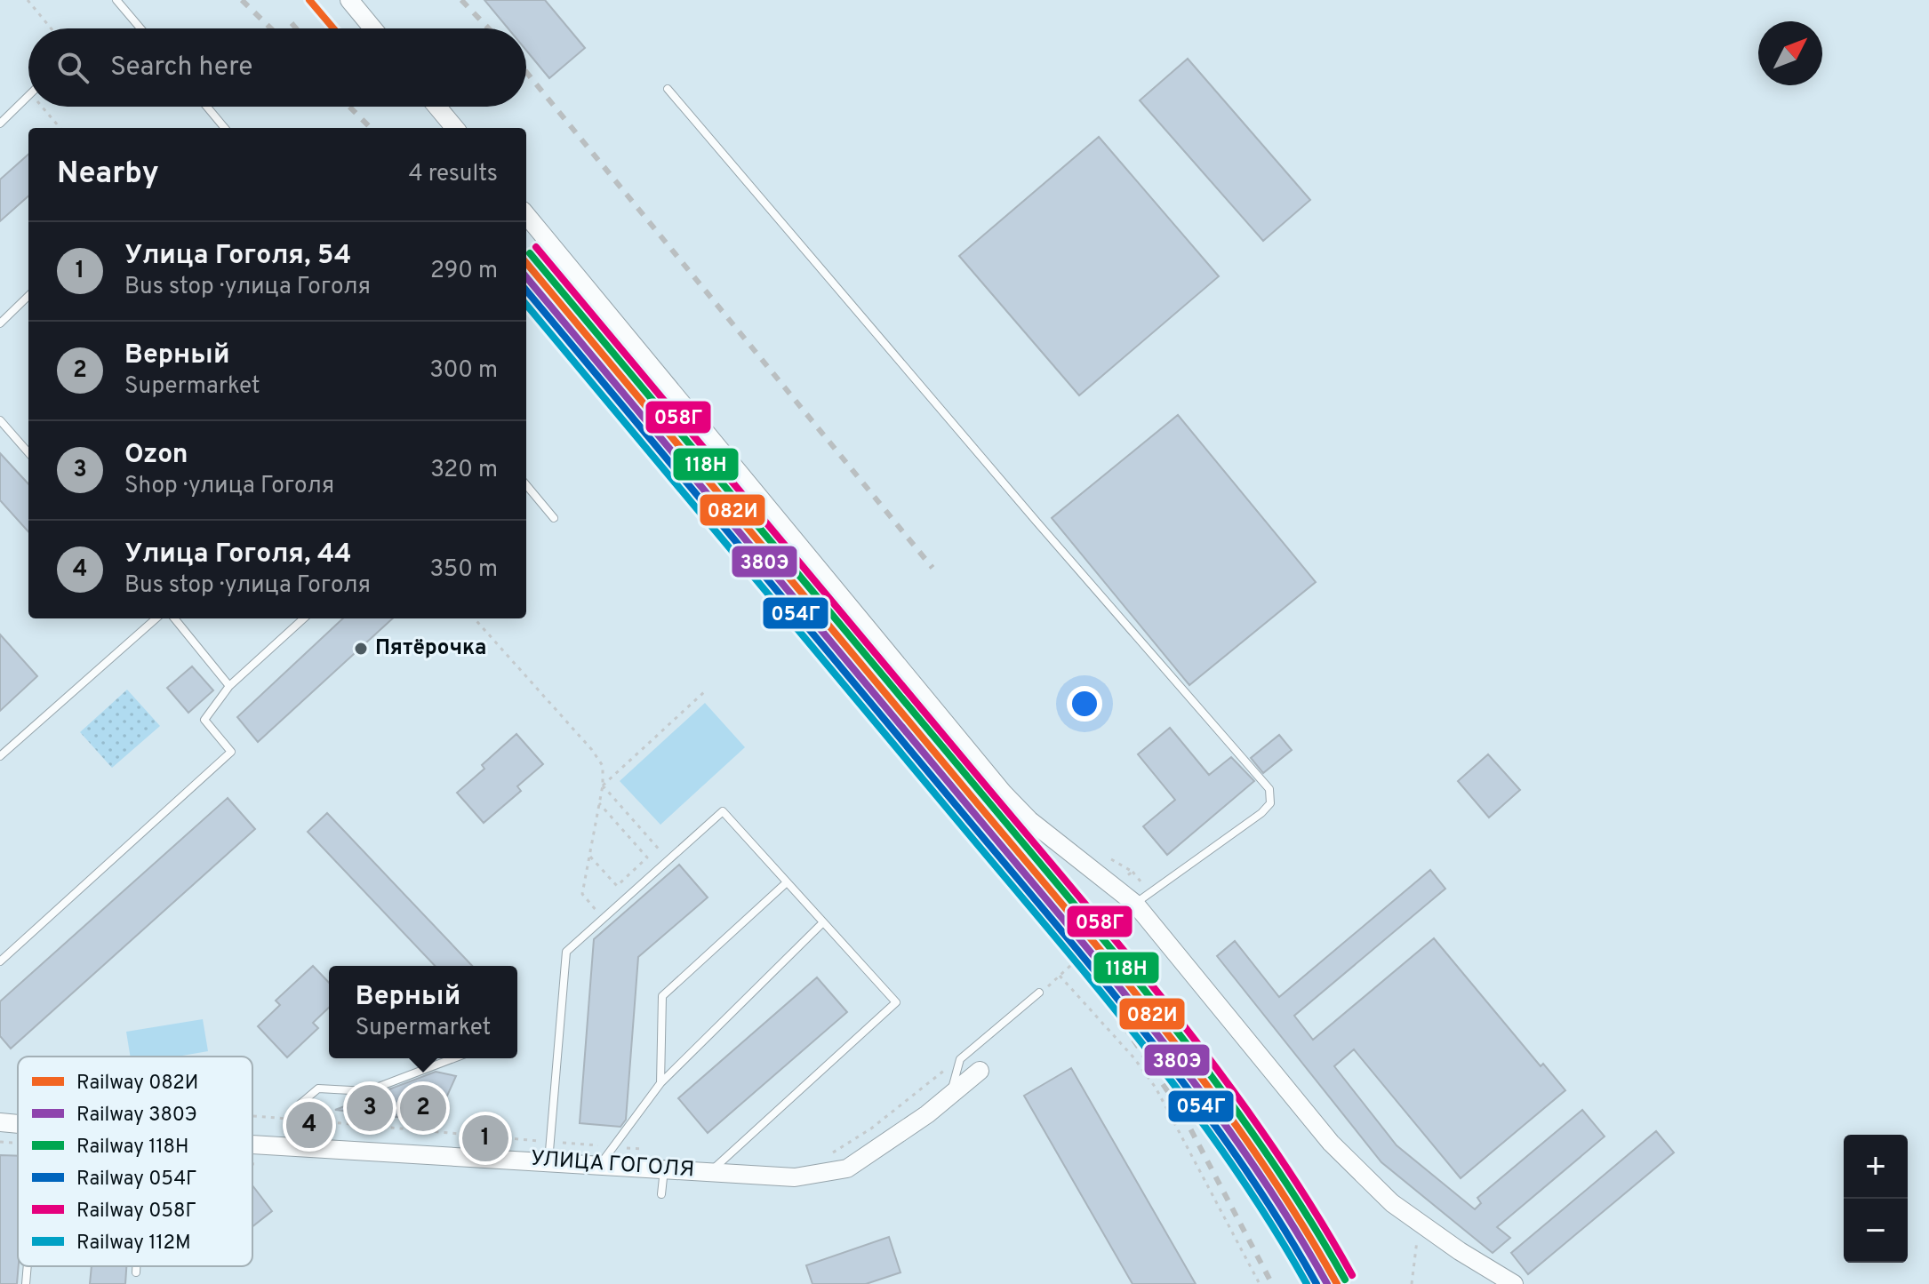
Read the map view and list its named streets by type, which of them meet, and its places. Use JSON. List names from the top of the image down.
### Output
{
  "streets": {
    "street": ["УЛИЦА ГОГОЛЯ"]
  },
  "places": ["Пятёрочка"],
  "lines": [
    "rail line 082И",
    "rail line 058Г",
    "rail line 118Н",
    "rail line 380Э",
    "rail line 054Г",
    "rail line 112М"
  ],
  "legend": [
    "Railway 082И",
    "Railway 380Э",
    "Railway 118Н",
    "Railway 054Г",
    "Railway 058Г",
    "Railway 112М"
  ],
  "north": "top right",
  "page": {
    "search": "Search here",
    "heading": ["Nearby", "4 results"],
    "list": [
      {
        "mark": "1",
        "name": "Улица Гоголя, 54",
        "note": "Bus stop · улица Гоголя",
        "value": "290 m"
      },
      {
        "mark": "2",
        "name": "Верный",
        "note": "Supermarket",
        "value": "300 m"
      },
      {
        "mark": "3",
        "name": "Ozon",
        "note": "Shop · улица Гоголя",
        "value": "320 m"
      },
      {
        "mark": "4",
        "name": "Улица Гоголя, 44",
        "note": "Bus stop · улица Гоголя",
        "value": "350 m"
      }
    ],
    "popup": ["Верный", "Supermarket"],
    "pins": [
      "2",
      "3",
      "4",
      "1"
    ],
    "map_buttons": ["+", "−"]
  }
}
